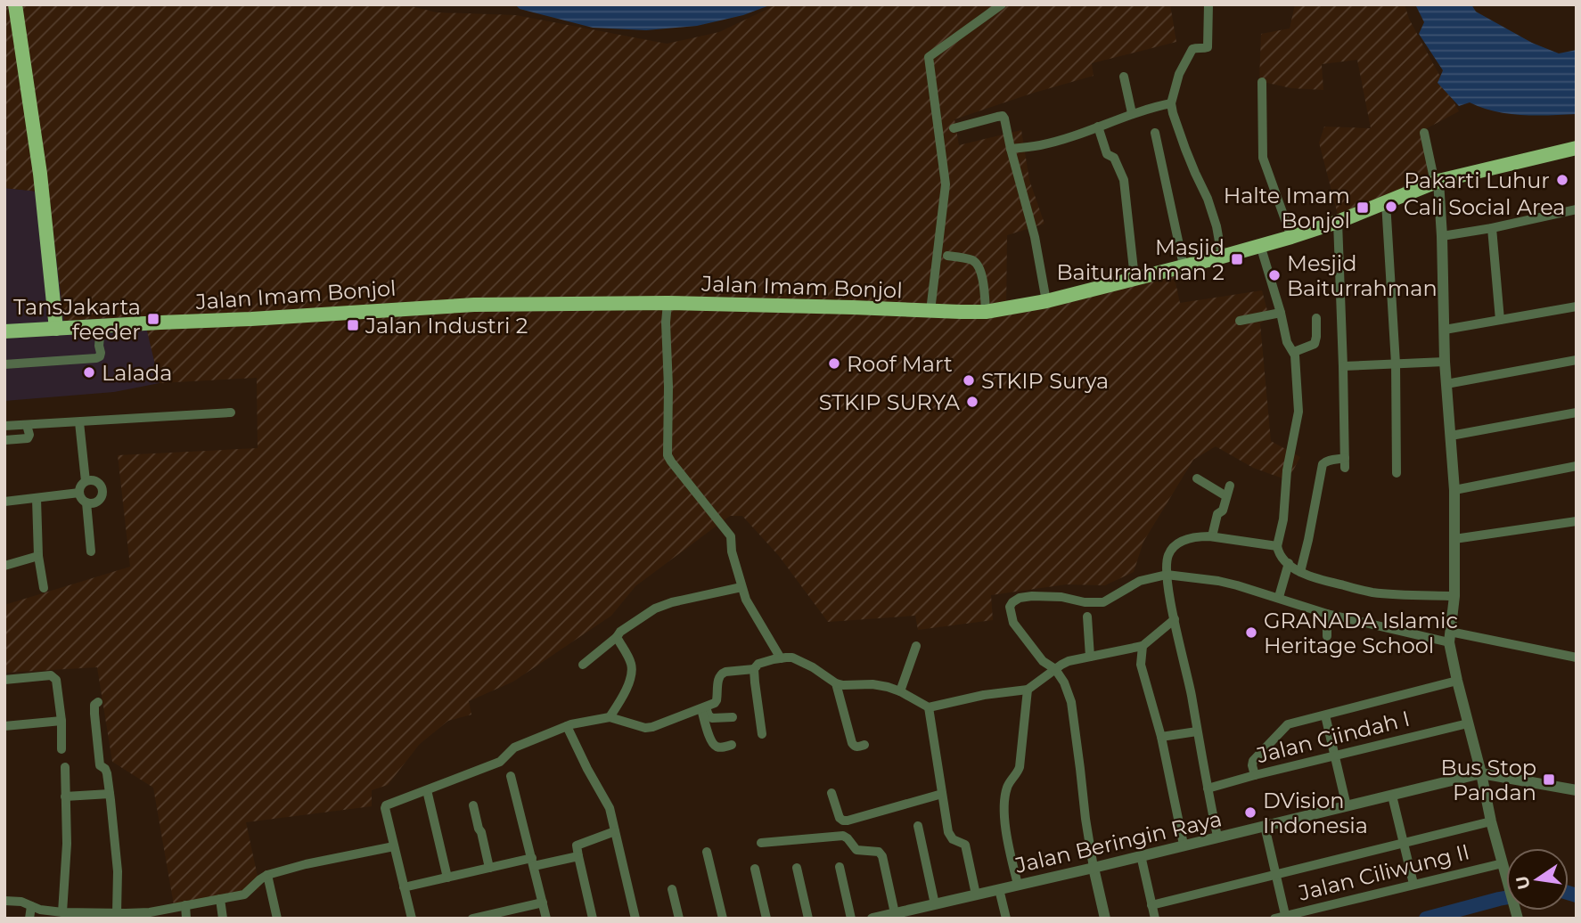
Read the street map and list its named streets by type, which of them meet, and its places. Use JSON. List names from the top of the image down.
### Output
{
  "streets": {
    "main road": ["Jalan Imam Bonjol"],
    "street": ["Jalan Ciindah I", "Jalan Beringin Raya", "Jalan Ciliwung II"]
  },
  "places": {
    "other": [
      "Pakarti Luhur",
      "Cali Social Area",
      "Mesjid Baiturrahman",
      "Roof Mart",
      "Lalada",
      "STKIP Surya",
      "STKIP SURYA",
      "GRANADA Islamic Heritage School",
      "DVision Indonesia"
    ],
    "transit": [
      "Halte Imam Bonjol",
      "Masjid Baiturrahman 2",
      "TansJakarta feeder",
      "Jalan Industri 2",
      "Bus Stop Pandan"
    ]
  },
  "north": "left"
}
